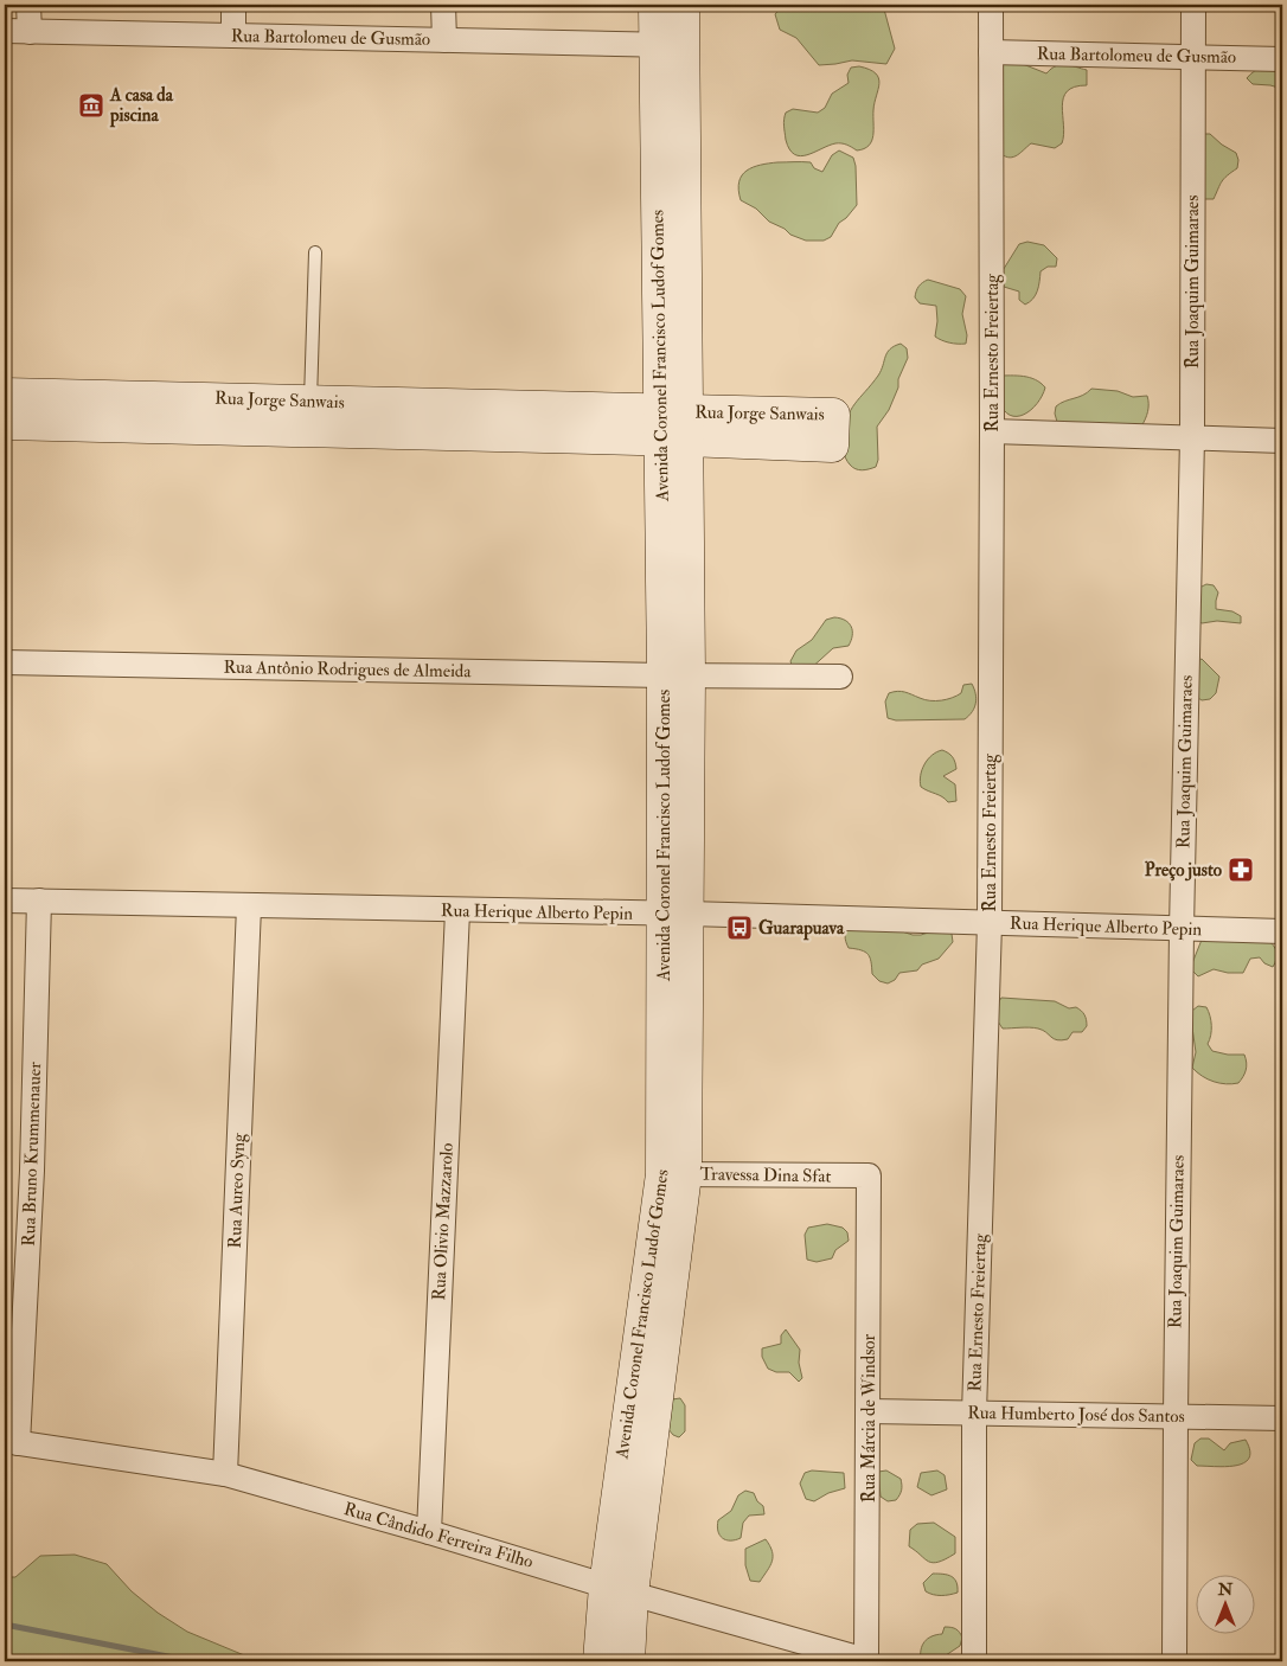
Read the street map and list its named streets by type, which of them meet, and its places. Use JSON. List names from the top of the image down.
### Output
{
  "streets": {
    "street": [
      "Rua Bartolomeu de Gusmão",
      "Rua Joaquim Guimaraes",
      "Rua Ernesto Freiertag",
      "Avenida Coronel Francisco Ludof Gomes",
      "Rua Jorge Sanwais",
      "Rua Antônio Rodrigues de Almeida",
      "Rua Herique Alberto Pepin",
      "Rua Bruno Krummenauer",
      "Travessa Dina Sfat",
      "Rua Aureo Syng",
      "Rua Olivio Mazzarolo",
      "Rua Humberto José dos Santos",
      "Rua Márcia de Windsor",
      "Rua Cândido Ferreira Filho"
    ]
  },
  "crossings": [
    ["Rua Bartolomeu de Gusmão", "Rua Joaquim Guimaraes"],
    ["Rua Bartolomeu de Gusmão", "Rua Ernesto Freiertag"],
    ["Rua Bartolomeu de Gusmão", "Avenida Coronel Francisco Ludof Gomes"],
    ["Rua Joaquim Guimaraes", "Rua Herique Alberto Pepin"],
    ["Rua Joaquim Guimaraes", "Rua Humberto José dos Santos"],
    ["Rua Ernesto Freiertag", "Rua Herique Alberto Pepin"],
    ["Rua Ernesto Freiertag", "Rua Humberto José dos Santos"],
    ["Avenida Coronel Francisco Ludof Gomes", "Rua Jorge Sanwais"],
    ["Avenida Coronel Francisco Ludof Gomes", "Rua Antônio Rodrigues de Almeida"],
    ["Avenida Coronel Francisco Ludof Gomes", "Rua Herique Alberto Pepin"],
    ["Avenida Coronel Francisco Ludof Gomes", "Travessa Dina Sfat"],
    ["Avenida Coronel Francisco Ludof Gomes", "Rua Cândido Ferreira Filho"],
    ["Rua Herique Alberto Pepin", "Rua Bruno Krummenauer"],
    ["Rua Herique Alberto Pepin", "Rua Aureo Syng"],
    ["Rua Herique Alberto Pepin", "Rua Olivio Mazzarolo"],
    ["Rua Bruno Krummenauer", "Rua Cândido Ferreira Filho"],
    ["Travessa Dina Sfat", "Rua Márcia de Windsor"],
    ["Rua Aureo Syng", "Rua Cândido Ferreira Filho"],
    ["Rua Olivio Mazzarolo", "Rua Cândido Ferreira Filho"],
    ["Rua Humberto José dos Santos", "Rua Márcia de Windsor"],
    ["Rua Márcia de Windsor", "Rua Cândido Ferreira Filho"]
  ],
  "places": {
    "museum": ["A casa da piscina"],
    "pharmacy": ["Preço justo"],
    "bus stop": ["Guarapuava"]
  },
  "north": "top"
}
